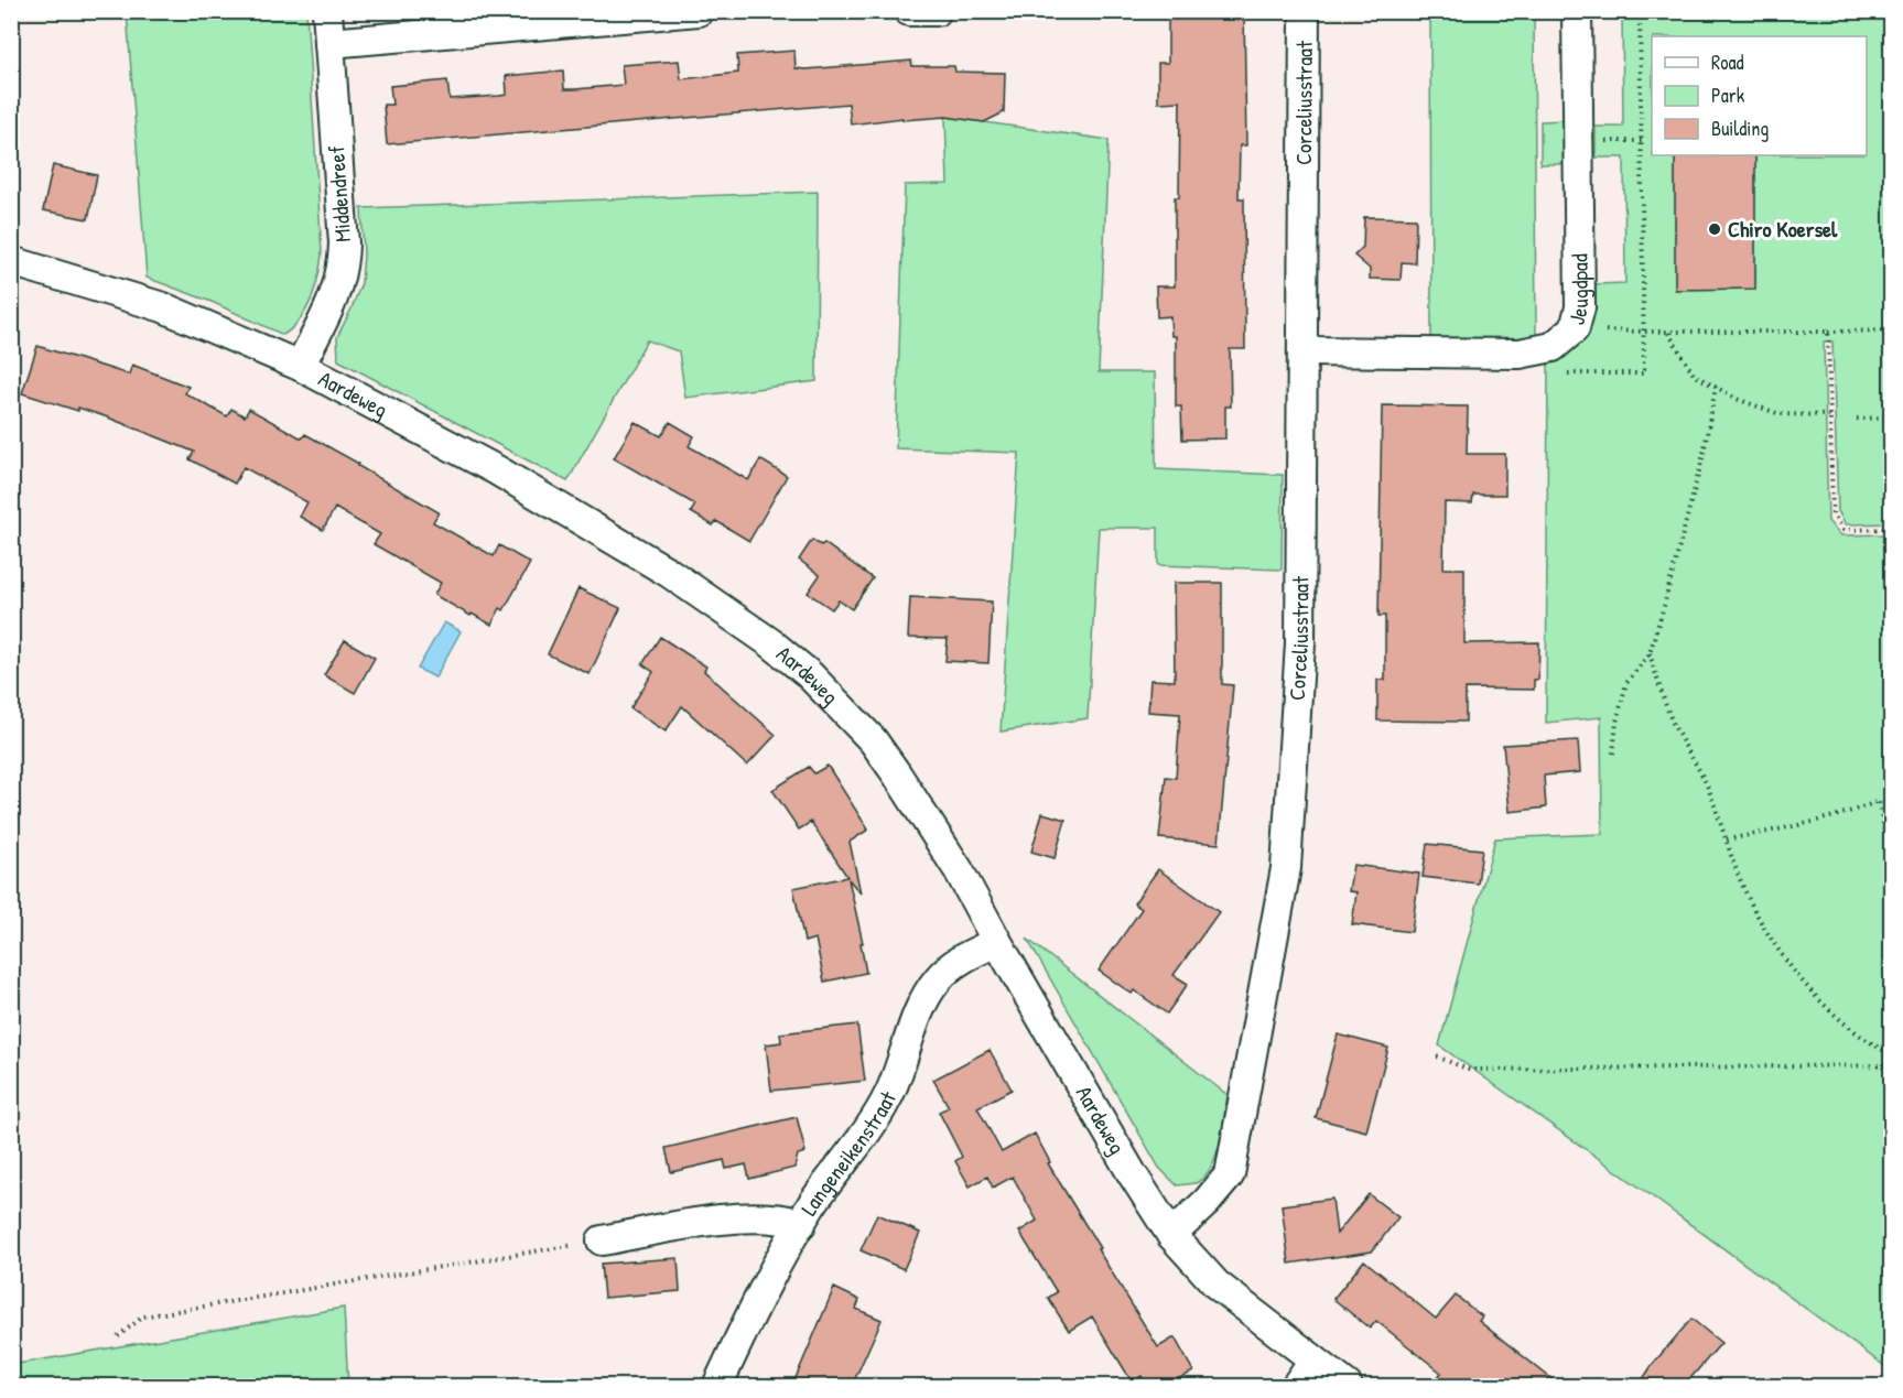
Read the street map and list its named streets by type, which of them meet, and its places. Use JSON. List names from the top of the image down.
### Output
{
  "streets": {
    "street": [
      "Corceliusstraat",
      "Middendreef",
      "Jeugdpad",
      "Aardeweg",
      "Langeneikenstraat"
    ]
  },
  "crossings": [
    ["Corceliusstraat", "Jeugdpad"],
    ["Corceliusstraat", "Aardeweg"],
    ["Middendreef", "Aardeweg"],
    ["Aardeweg", "Langeneikenstraat"]
  ],
  "places": ["Chiro Koersel"],
  "legend": ["Road", "Park", "Building"]
}
